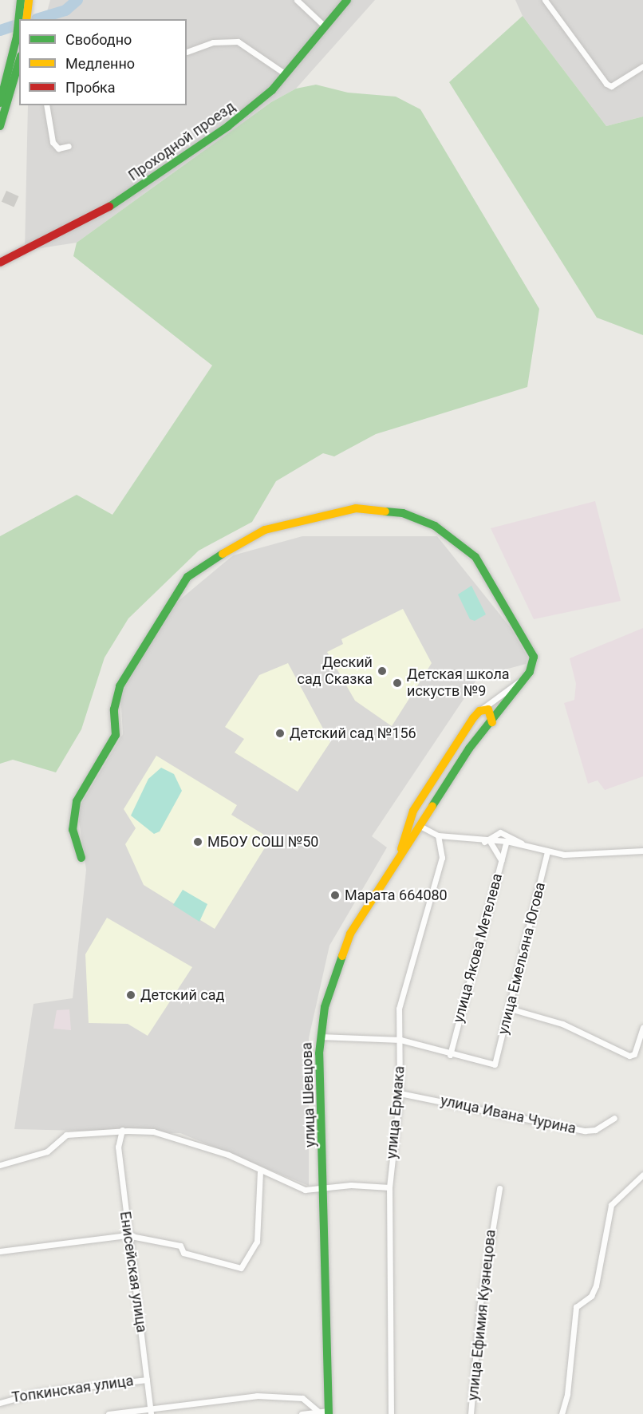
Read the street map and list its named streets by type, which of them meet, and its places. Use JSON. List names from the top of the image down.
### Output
{
  "streets": {
    "street": [
      "Проходной проезд",
      "улица Якова Метелева",
      "улица Емельяна Югова",
      "улица Шевцова",
      "улица Ермака",
      "улица Ивана Чурина",
      "Енисейская улица",
      "улица Ефимия Кузнецова",
      "Топкинская улица"
    ]
  },
  "crossings": [
    ["улица Якова Метелева", "улица Емельяна Югова"],
    ["улица Ермака", "улица Ивана Чурина"],
    ["Енисейская улица", "Топкинская улица"]
  ],
  "places": [
    "Деский сад Сказка",
    "Детская школа искуств №9",
    "Детский сад №156",
    "МБОУ СОШ №50",
    "Марата 664080",
    "Детский сад"
  ],
  "legend": ["Свободно", "Медленно", "Пробка"]
}
